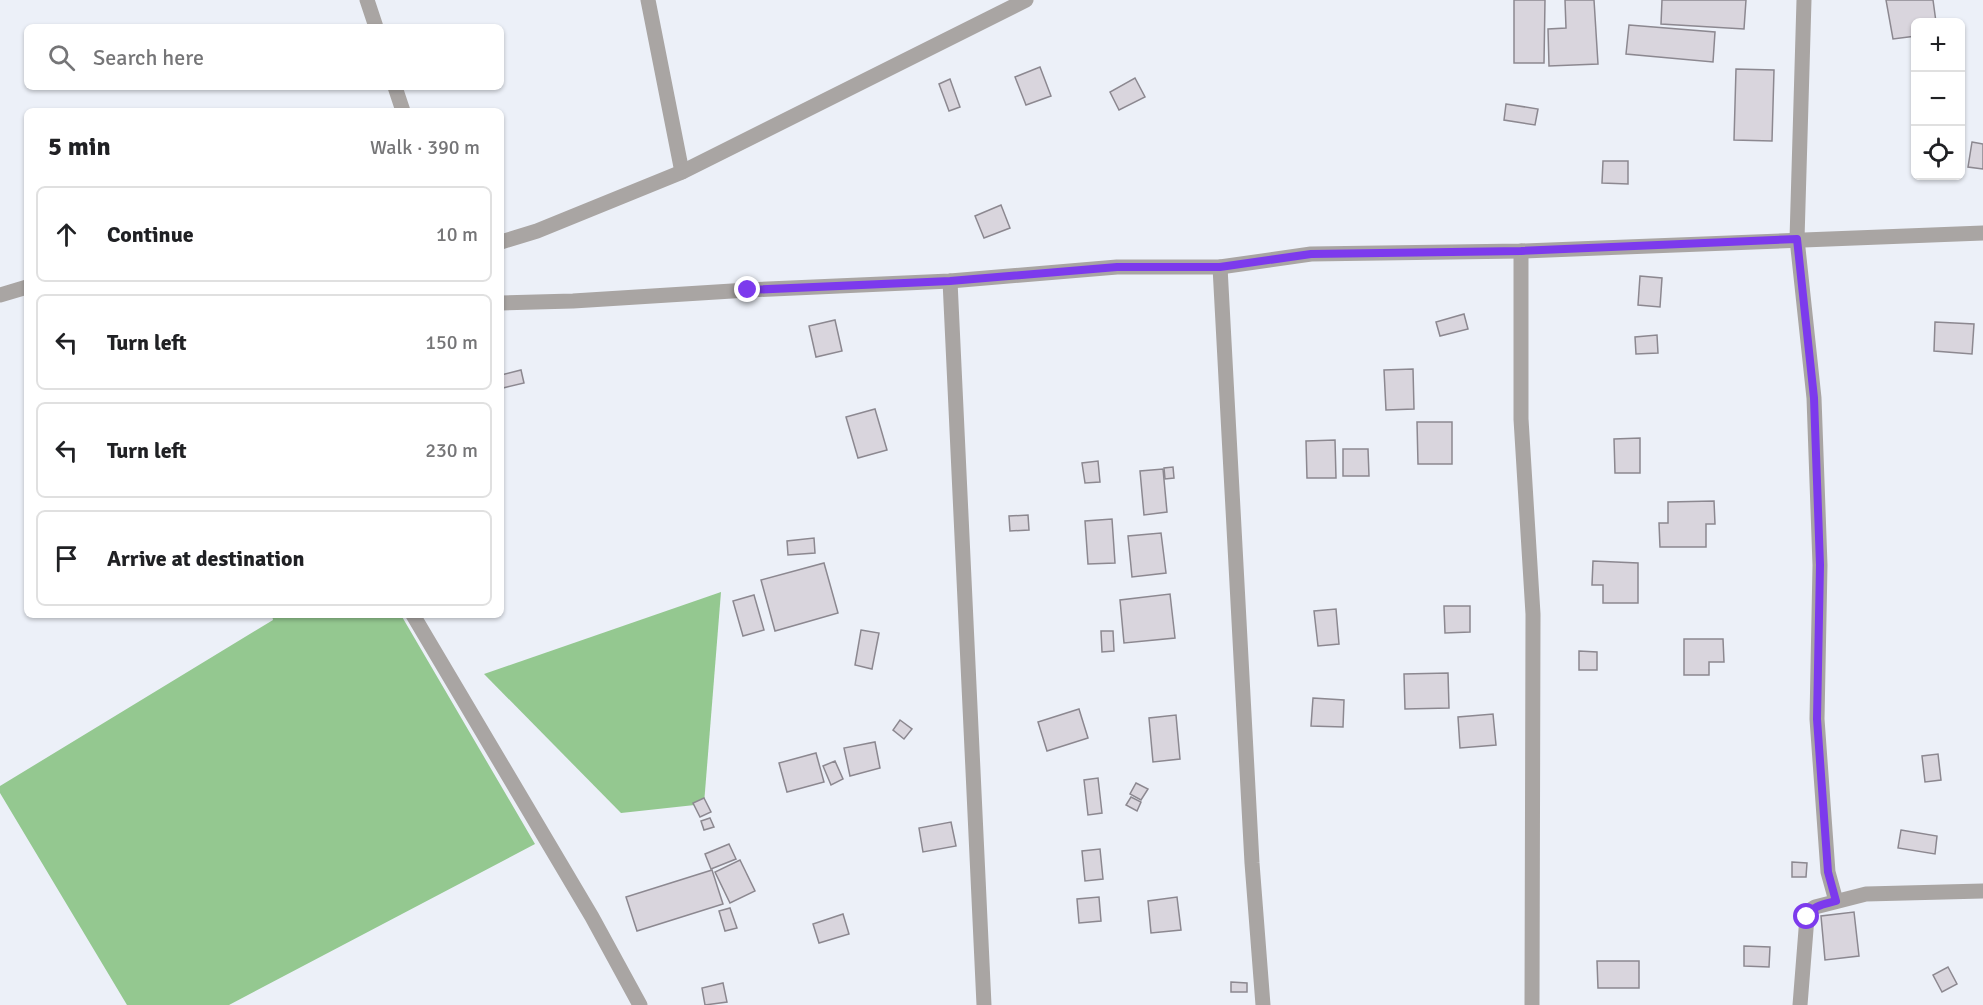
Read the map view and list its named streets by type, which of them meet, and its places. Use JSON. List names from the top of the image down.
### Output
{
  "page": {
    "map_buttons": ["+", "−"],
    "search": "Search here",
    "heading": ["5 min", "Walk · 390 m"],
    "list": [
      ["Continue", "10 m"],
      ["Turn left", "150 m"],
      ["Turn left", "230 m"],
      "Arrive at destination"
    ]
  }
}
